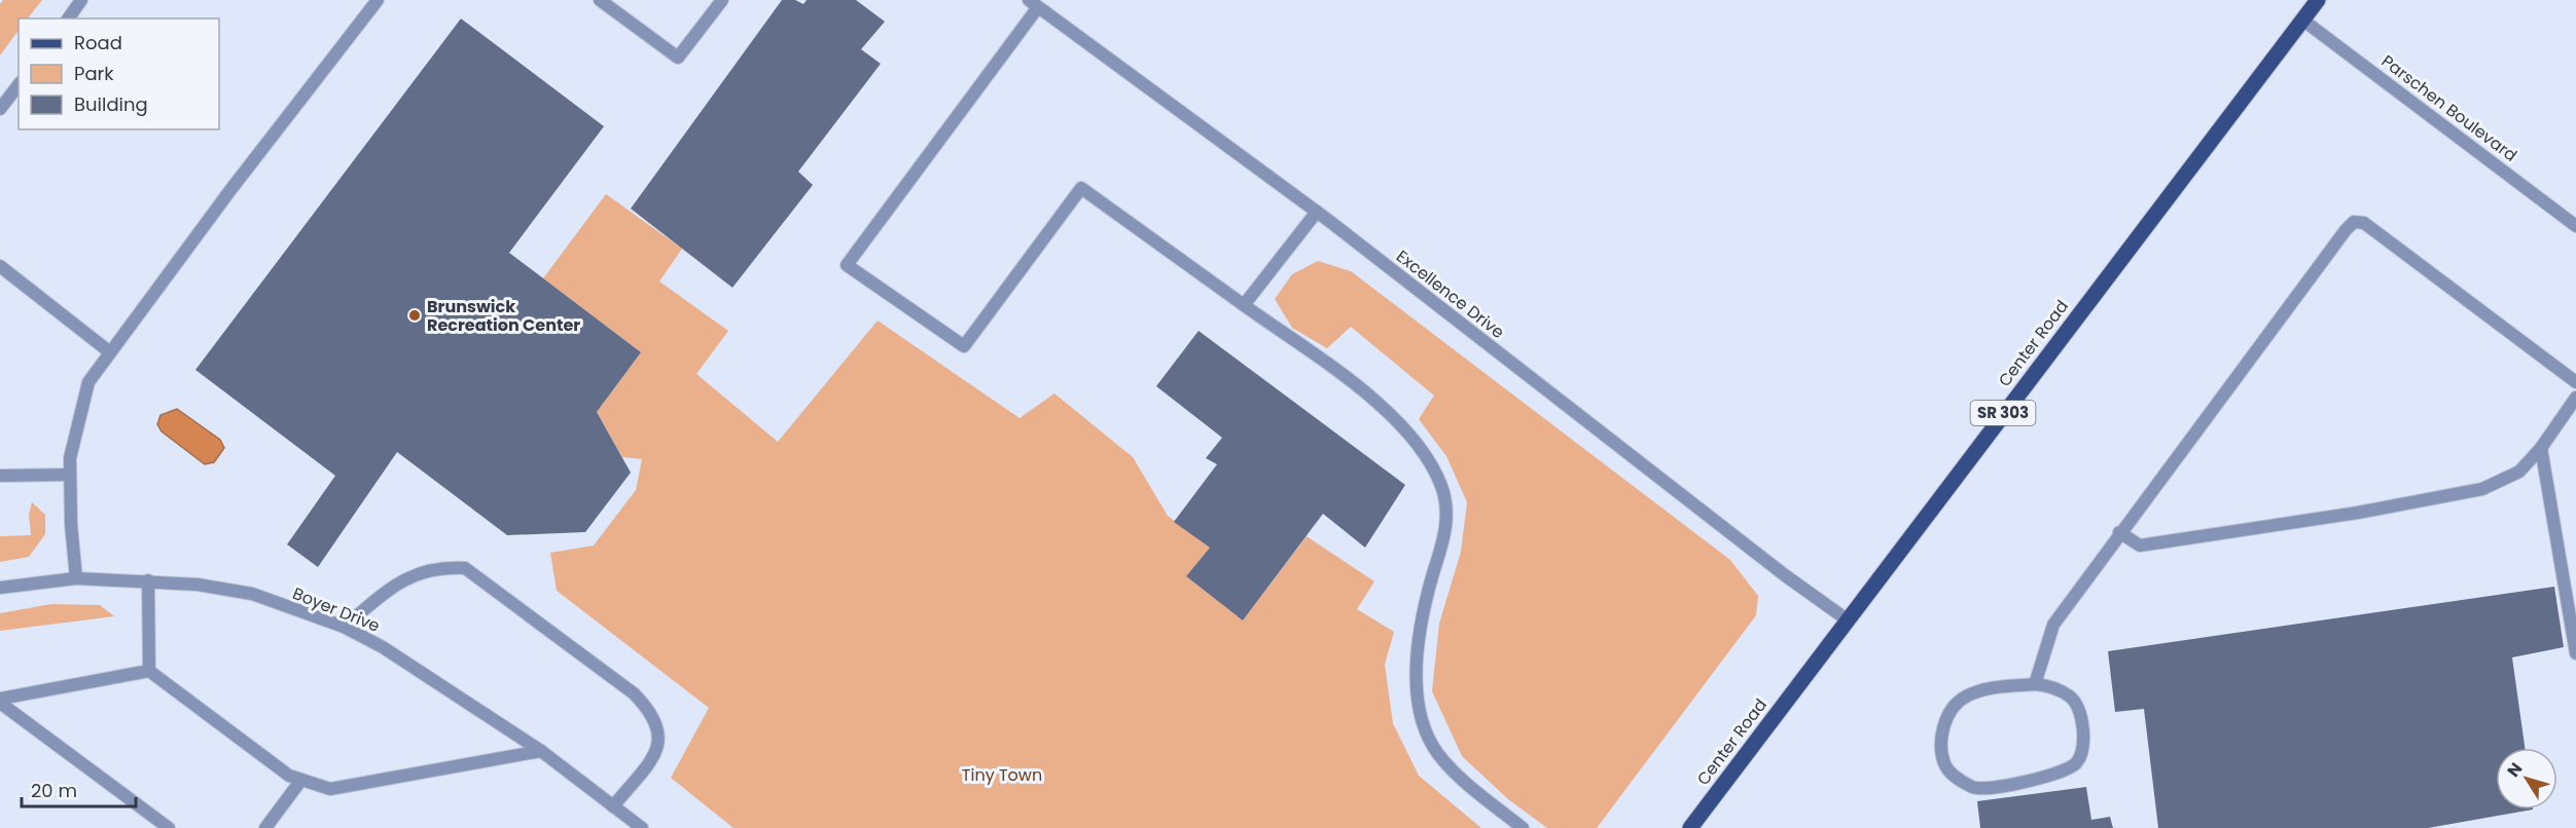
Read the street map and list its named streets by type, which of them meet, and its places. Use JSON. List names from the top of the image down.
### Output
{
  "streets": {
    "main road": ["Center Road", "SR 303"],
    "street": ["Parschen Boulevard", "Excellence Drive", "Boyer Drive"]
  },
  "crossings": [
    ["Parschen Boulevard", "Center Road"],
    ["Excellence Drive", "Center Road"]
  ],
  "parks": ["Tiny Town"],
  "places": ["Brunswick Recreation Center"],
  "legend": ["Road", "Park", "Building"],
  "scale_bar": "20 m",
  "north": "top left"
}
